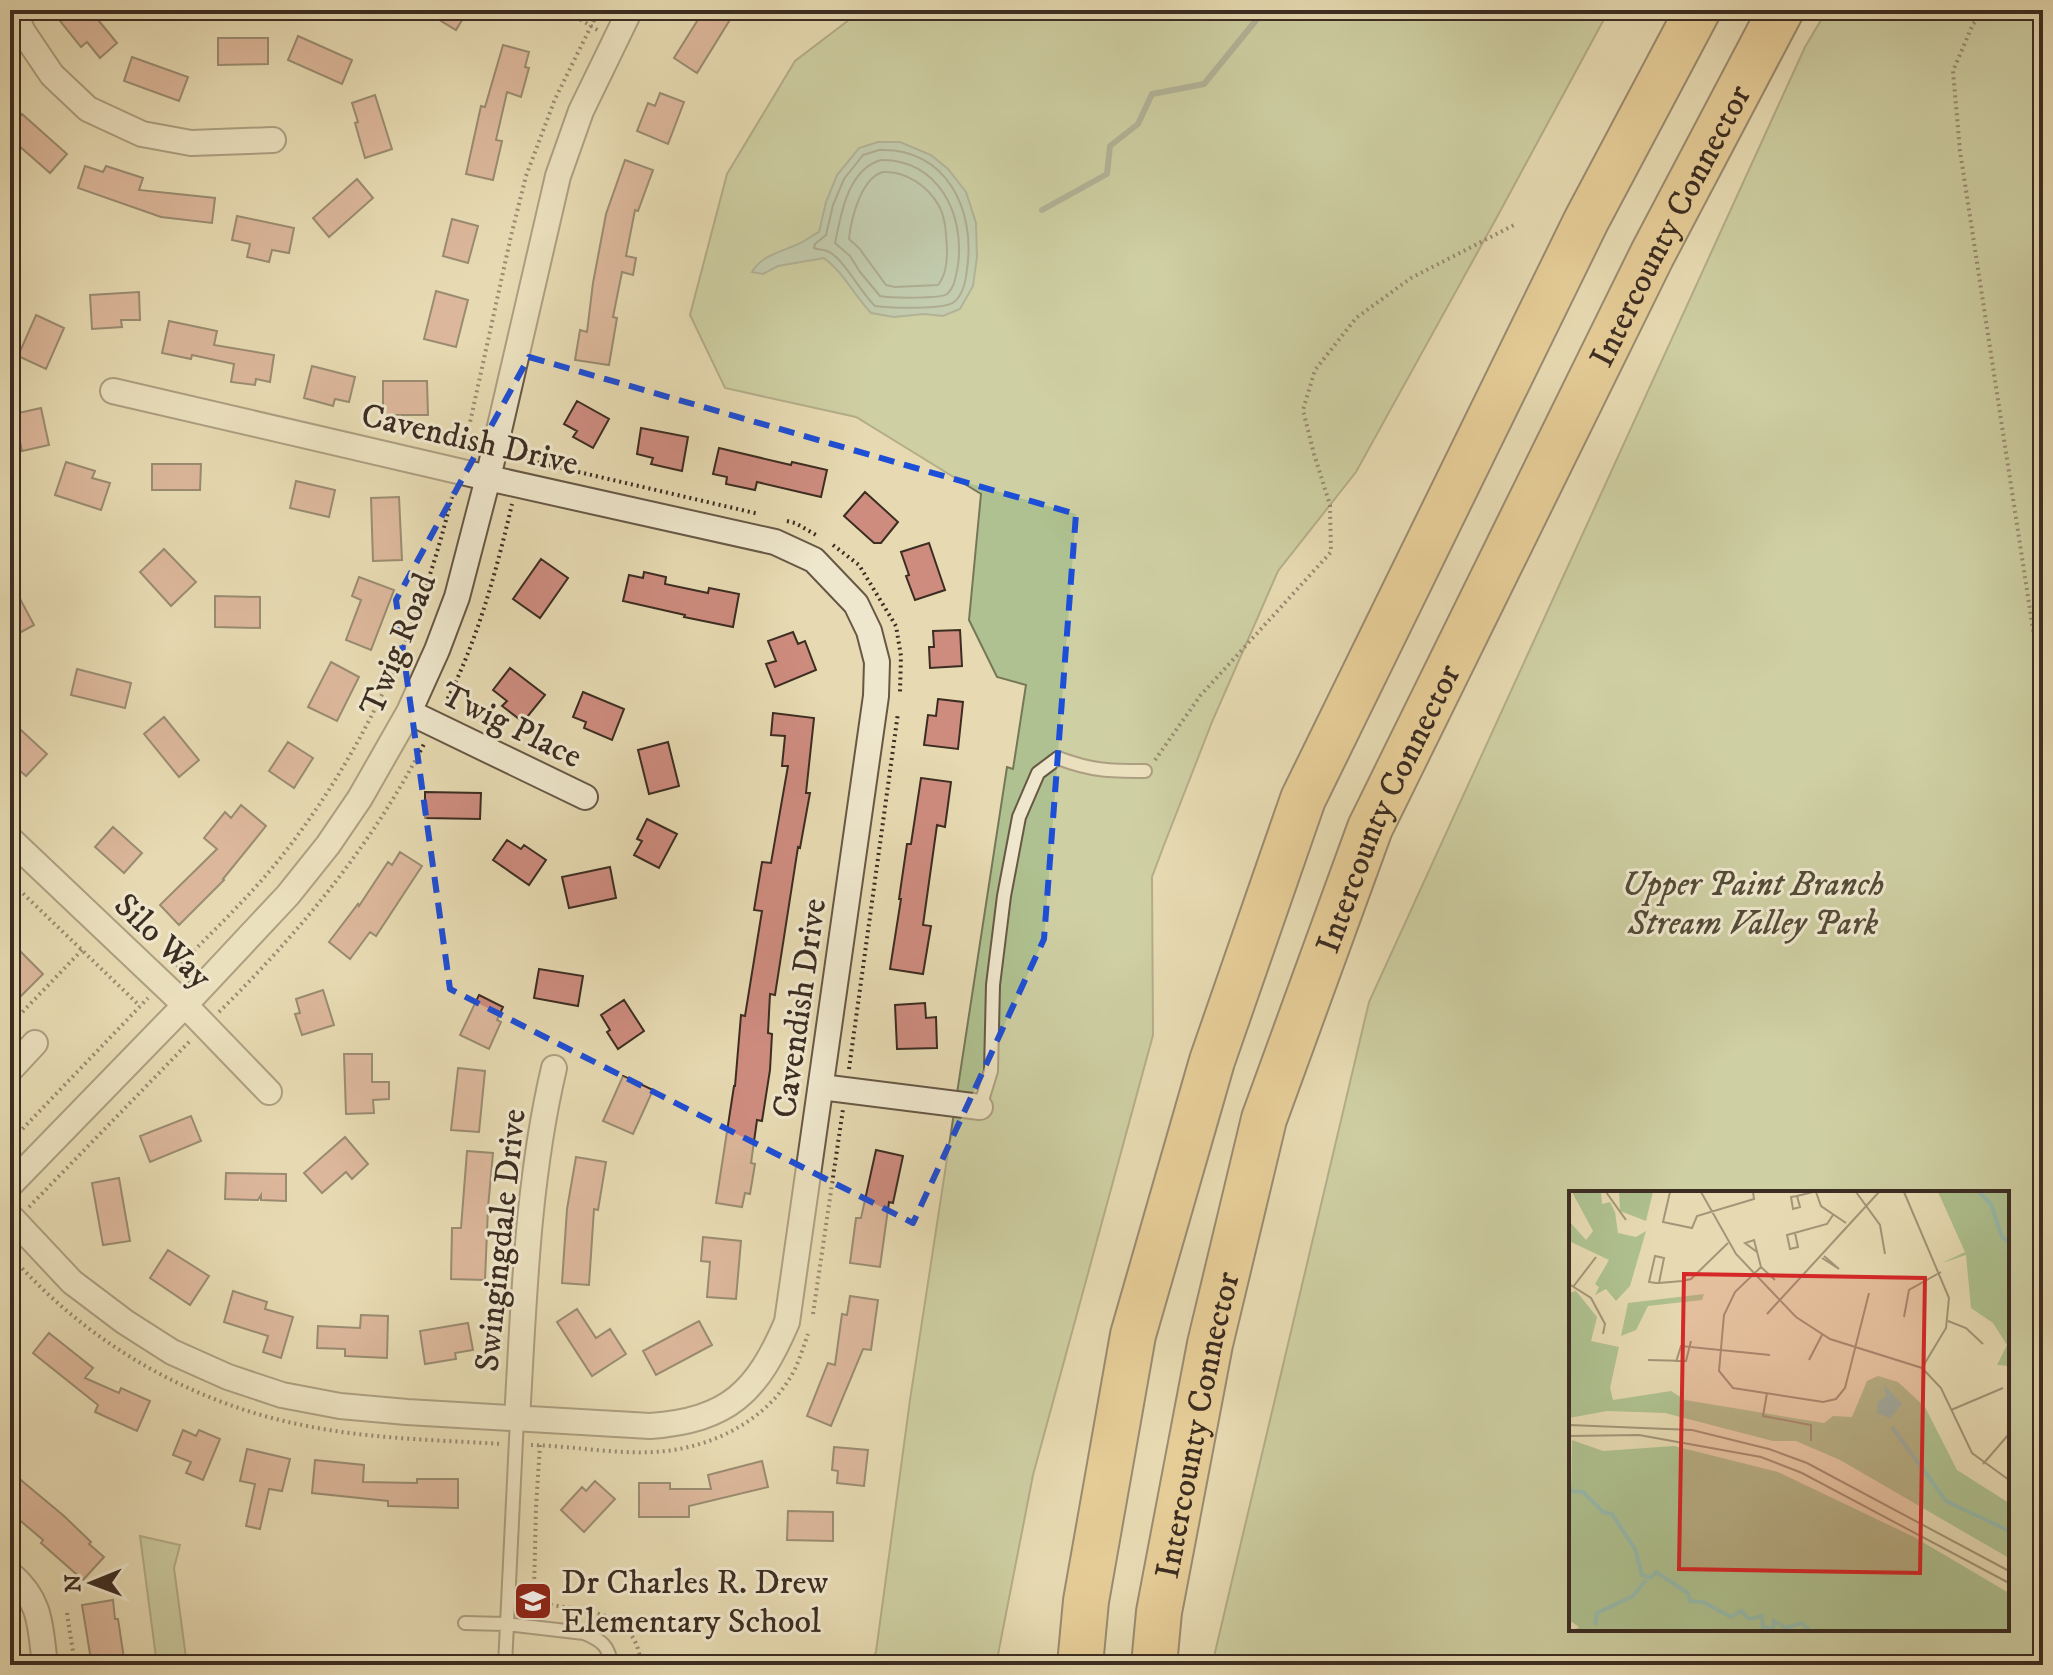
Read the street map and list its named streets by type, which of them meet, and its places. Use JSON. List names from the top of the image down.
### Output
{
  "streets": {
    "highway": ["Intercounty Connector"],
    "street": [
      "Cavendish Drive",
      "Twig Road",
      "Twig Place",
      "Silo Way",
      "Swingingdale Drive"
    ]
  },
  "crossings": [
    ["Cavendish Drive", "Twig Road"],
    ["Cavendish Drive", "Swingingdale Drive"],
    ["Twig Road", "Twig Place"],
    ["Twig Road", "Silo Way"]
  ],
  "parks": ["Upper Paint Branch Stream Valley Park"],
  "places": {
    "school or university": ["Dr Charles R. Drew Elementary School"]
  },
  "north": "left"
}
